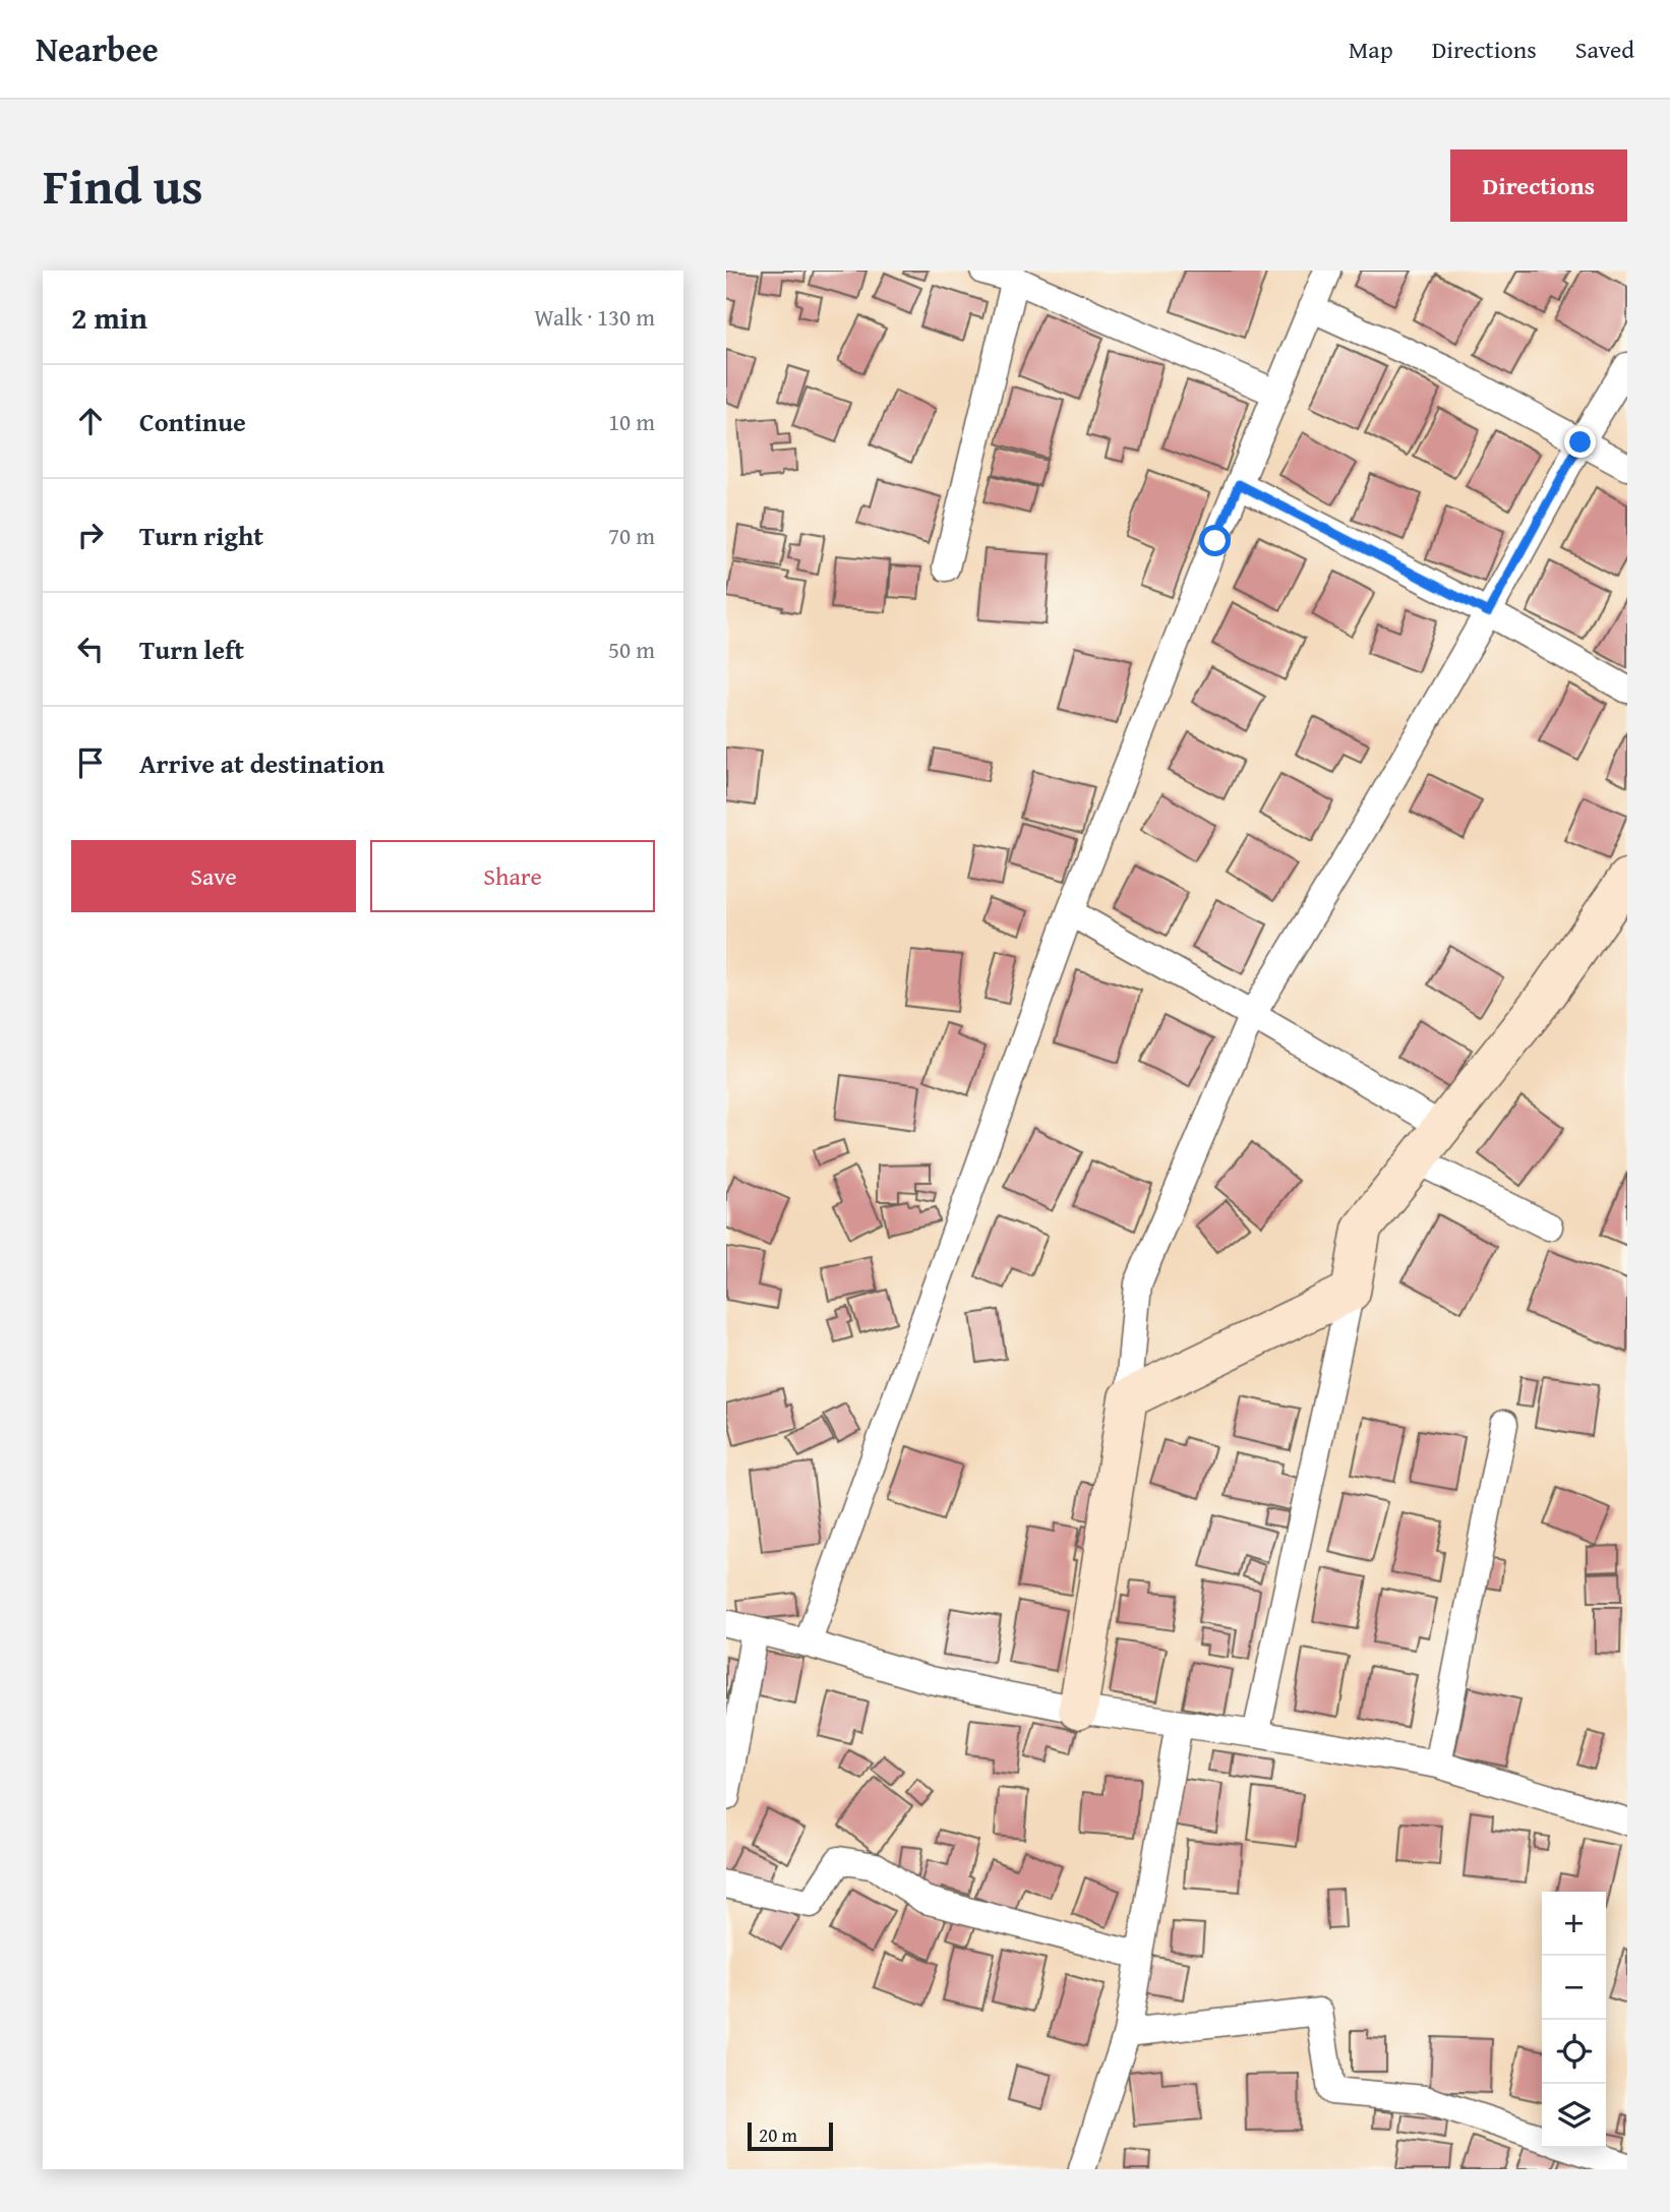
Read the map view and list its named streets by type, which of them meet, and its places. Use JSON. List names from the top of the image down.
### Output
{
  "scale_bar": "20 m",
  "page": {
    "header": "Nearbee",
    "nav": ["Map", "Directions", "Saved"],
    "title": "Find us",
    "buttons": [
      "Directions",
      ["Save", "Share"]
    ],
    "heading": ["2 min", "Walk · 130 m"],
    "list": [
      ["Continue", "10 m"],
      ["Turn right", "70 m"],
      ["Turn left", "50 m"],
      "Arrive at destination"
    ],
    "map_buttons": ["+", "−"],
    "scale": "20 m"
  }
}
